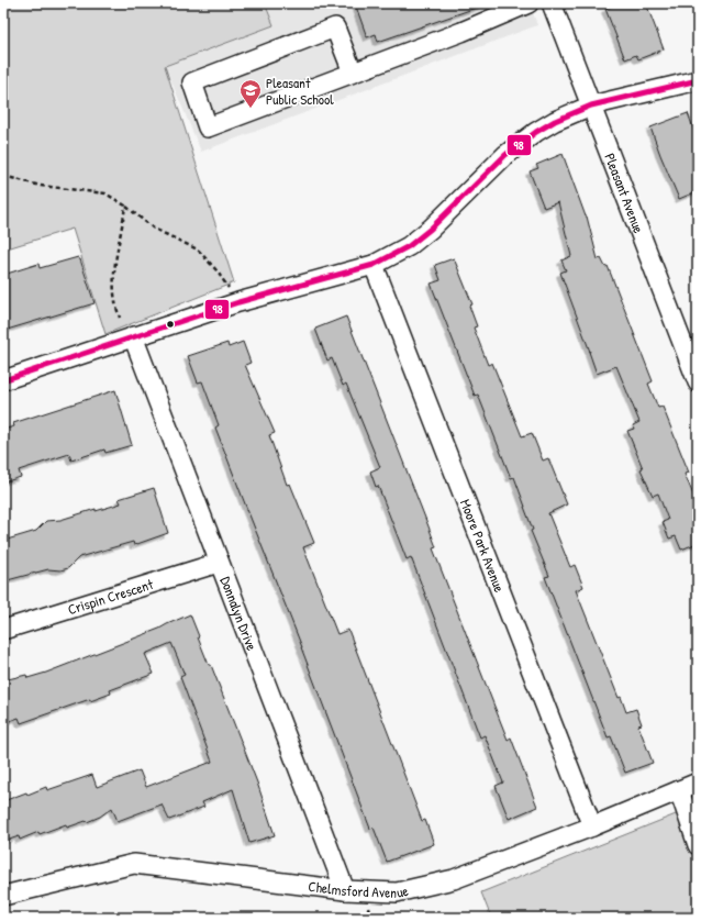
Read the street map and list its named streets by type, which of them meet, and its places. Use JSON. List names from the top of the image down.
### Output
{
  "streets": {
    "street": [
      "Pleasant Avenue",
      "Moore Park Avenue",
      "Crispin Crescent",
      "Donnalyn Drive",
      "Chelmsford Avenue"
    ]
  },
  "crossings": [
    ["Moore Park Avenue", "Chelmsford Avenue"],
    ["Crispin Crescent", "Donnalyn Drive"],
    ["Donnalyn Drive", "Chelmsford Avenue"]
  ],
  "places": {
    "school or university": ["Pleasant Public School"]
  },
  "lines": ["transit line 98"]
}
